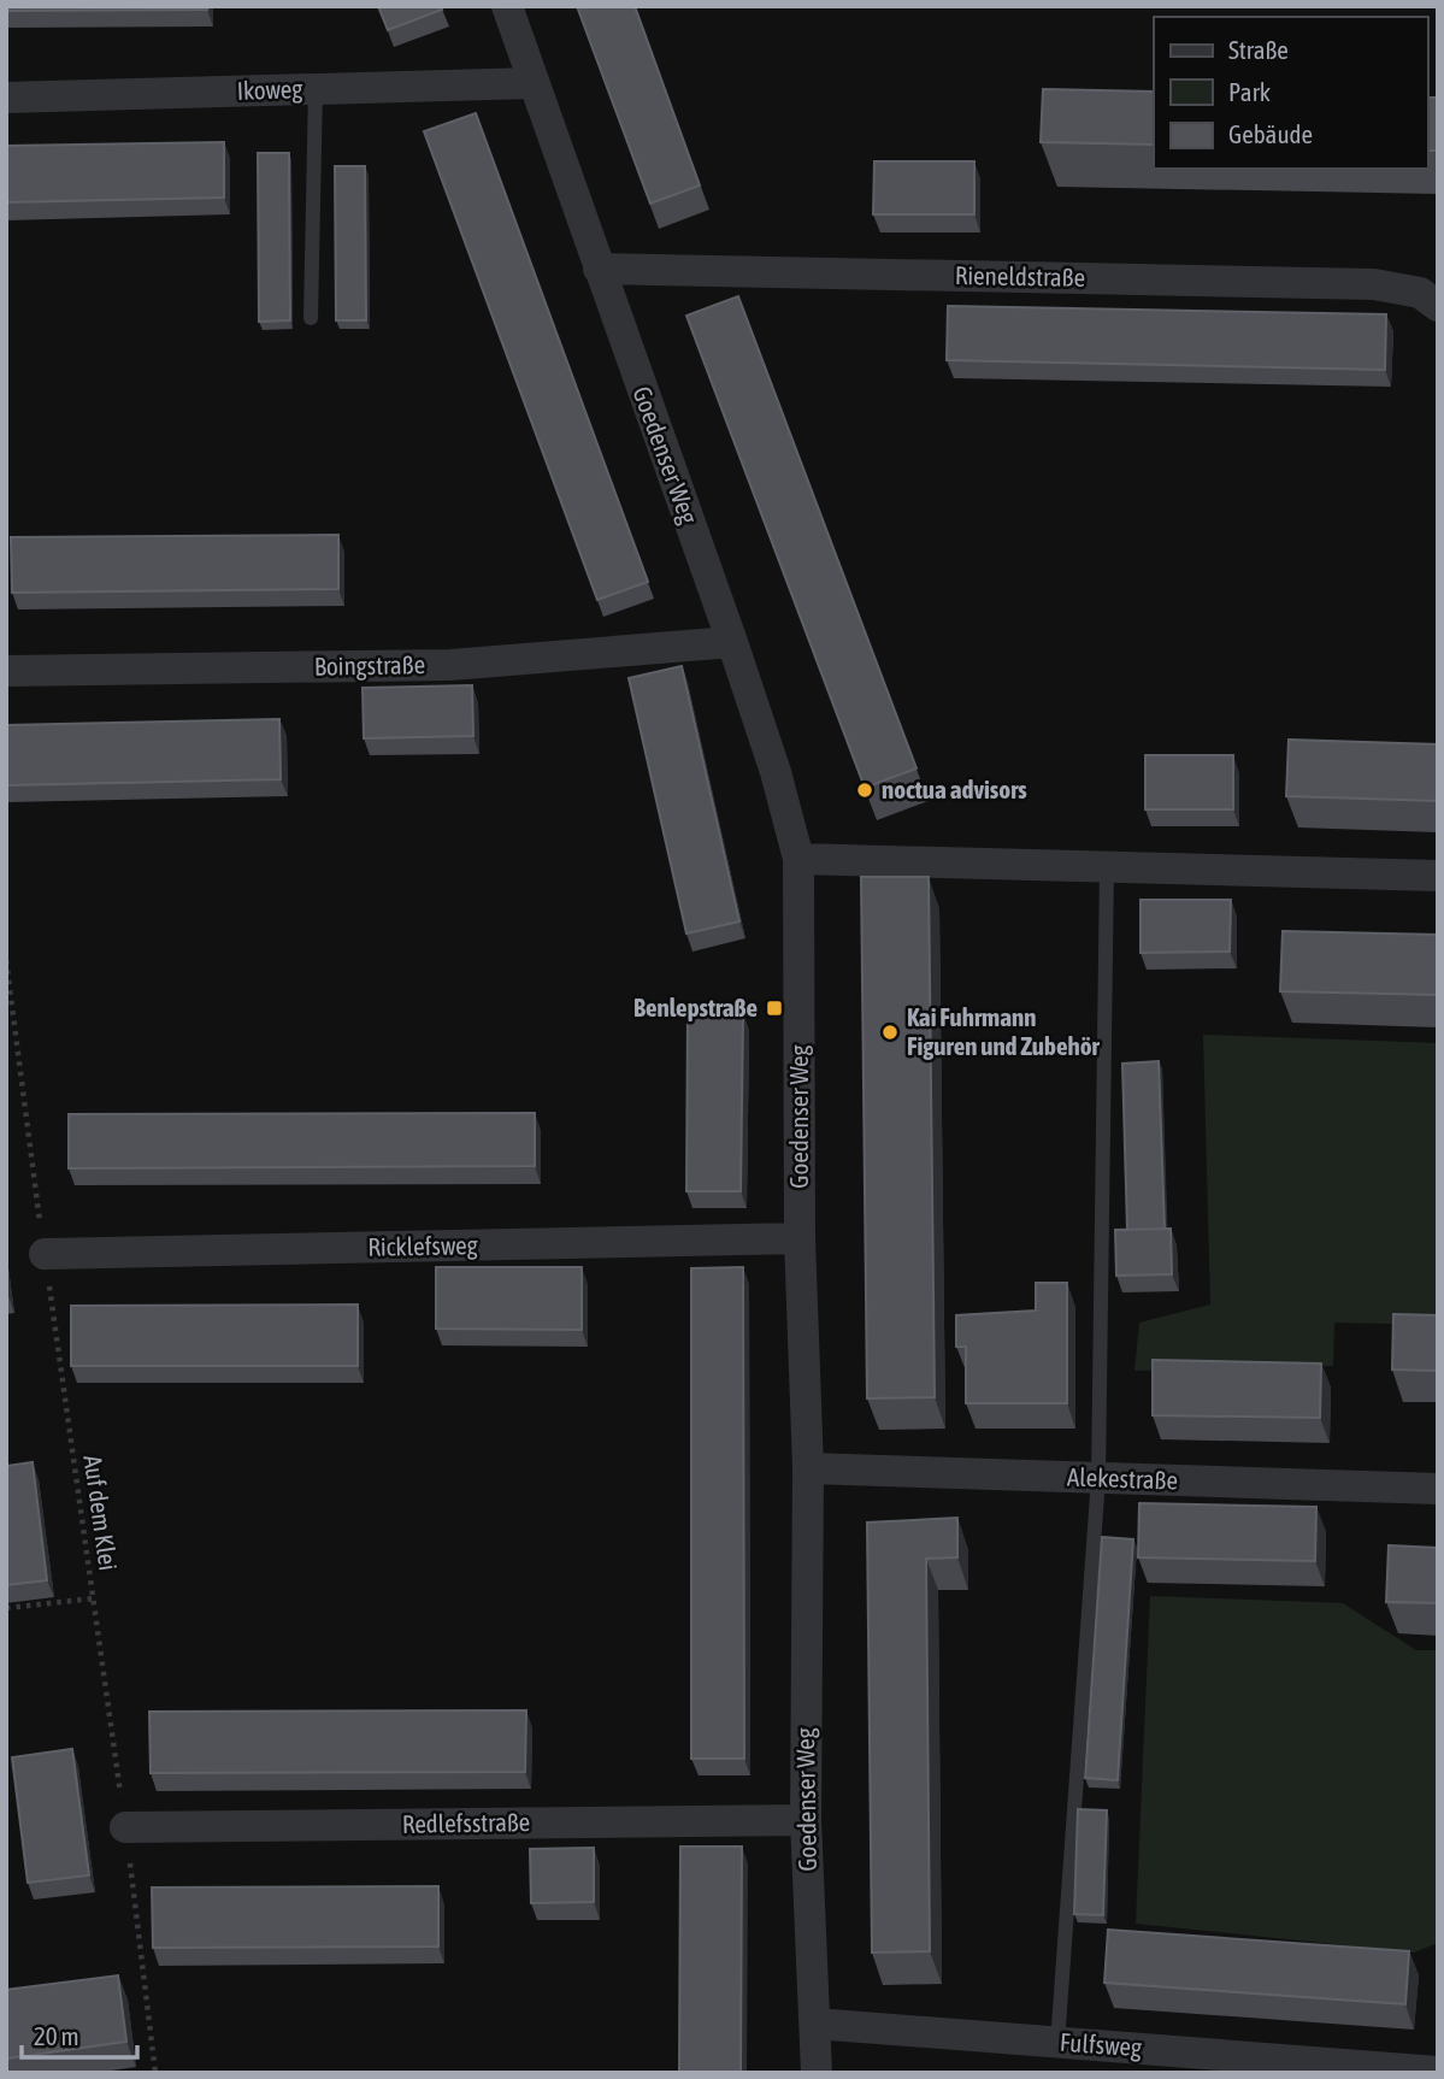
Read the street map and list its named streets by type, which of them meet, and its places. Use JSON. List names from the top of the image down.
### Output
{
  "streets": {
    "street": [
      "Ikoweg",
      "Rieneldstraße",
      "Goedenser Weg",
      "Boingstraße",
      "Ricklefsweg",
      "Alekestraße",
      "Redlefsstraße",
      "Fulfsweg"
    ],
    "path": ["Auf dem Klei"]
  },
  "crossings": [
    ["Ikoweg", "Goedenser Weg"],
    ["Rieneldstraße", "Goedenser Weg"],
    ["Goedenser Weg", "Boingstraße"],
    ["Goedenser Weg", "Ricklefsweg"],
    ["Goedenser Weg", "Alekestraße"],
    ["Goedenser Weg", "Redlefsstraße"],
    ["Goedenser Weg", "Fulfsweg"],
    ["Ricklefsweg", "Auf dem Klei"],
    ["Auf dem Klei", "Redlefsstraße"]
  ],
  "places": {
    "other": ["noctua advisors", "Kai Fuhrmann Figuren und Zubehör"],
    "transit": ["Benlepstraße"]
  },
  "legend": ["Straße", "Park", "Gebäude"],
  "scale_bar": "20 m"
}
